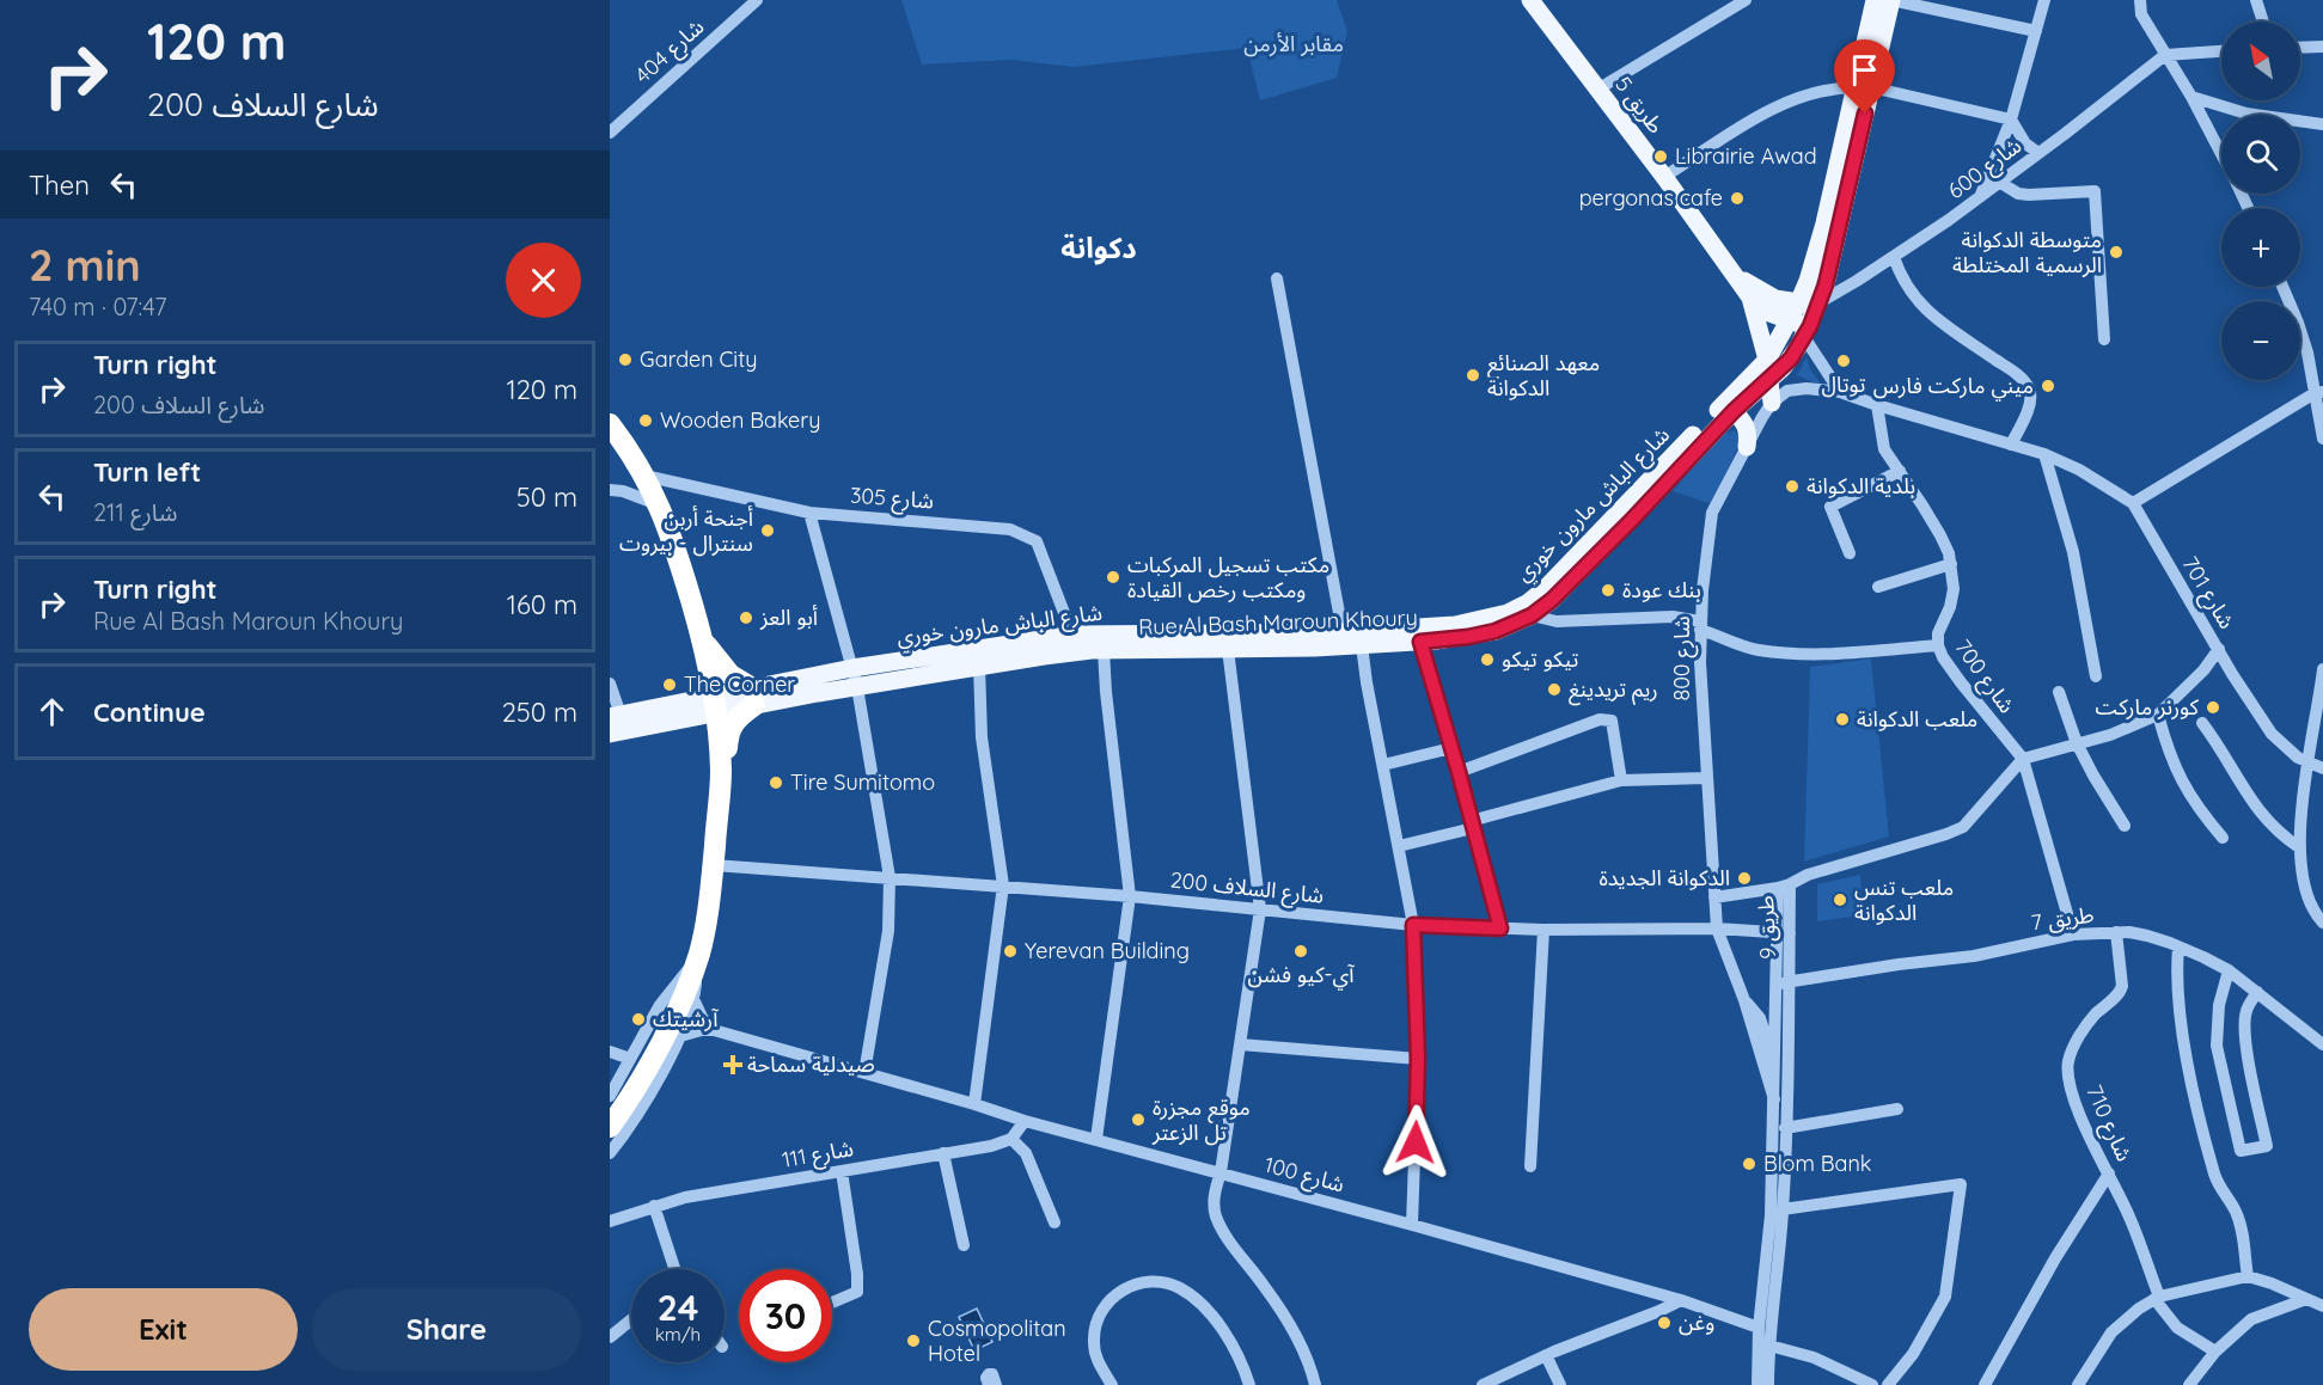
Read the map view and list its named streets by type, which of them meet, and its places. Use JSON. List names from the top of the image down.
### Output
{
  "streets": {
    "main road": ["طريق 5", "شارع الباش مارون خوري", "Rue Al Bash Maroun Khoury"],
    "street": [
      "شارع 404",
      "شارع 600",
      "شارع 305",
      "شارع 701",
      "800 شارع",
      "شارع 700",
      "200 شارع السلاف",
      "7 طريق",
      "9 طريق",
      "شارع 710",
      "شارع 111",
      "شارع 100"
    ]
  },
  "crossings": [
    ["شارع 600", "Rue Al Bash Maroun Khoury"],
    ["شارع 305", "شارع الباش مارون خوري"],
    ["شارع الباش مارون خوري", "Rue Al Bash Maroun Khoury"],
    ["شارع 701", "800 شارع"],
    ["شارع 701", "شارع 700"],
    ["800 شارع", "200 شارع السلاف"],
    ["شارع 700", "7 طريق"],
    ["200 شارع السلاف", "9 طريق"],
    ["7 طريق", "9 طريق"],
    ["7 طريق", "شارع 710"],
    ["9 طريق", "شارع 100"]
  ],
  "districts": ["دكوانة"],
  "parks": ["مقابر الأرمن"],
  "places": {
    "other": [
      "Librairie Awad",
      "pergonas cafe",
      "متوسطة الدكوانة الرسمية المختلطة",
      "Garden City",
      "توتال",
      "معهد الصنائع الدكوانة",
      "ميني ماركت فارس",
      "Wooden Bakery",
      "بلدية الدكوانة",
      "أجنحة أربن سنترال - بيروت",
      "مكتب تسجيل المركبات ومكتب رخص القيادة",
      "بنك عودة",
      "أبو العز",
      "تيكو تيكو",
      "The Corner",
      "ريم تريدينغ",
      "كورنر ماركت",
      "ملعب الدكوانة",
      "Tire Sumitomo",
      "الدكوانة الجديدة",
      "ملعب تنس الدكوانة",
      "Yerevan Building",
      "آي-كيو فشن",
      "آرشيتك",
      "موقع مجزرة تل الزعتر",
      "Blom Bank",
      "وغن",
      "Cosmopolitan Hotel"
    ],
    "health": ["صيدلية سماحة"]
  },
  "north": "top left",
  "page": {
    "turn": ["120 m", "200 شارع السلاف"],
    "map_buttons": ["+", "−"],
    "then": "Then",
    "heading": ["2 min", "740 m · 07:47"],
    "list": [
      {
        "name": "Turn right",
        "note": "200 شارع السلاف",
        "value": "120 m"
      },
      {
        "name": "Turn left",
        "note": "شارع 211",
        "value": "50 m"
      },
      {
        "name": "Turn right",
        "note": "Rue Al Bash Maroun Khoury",
        "value": "160 m"
      },
      {
        "name": "Continue",
        "value": "250 m"
      }
    ],
    "speed": "24 km/h",
    "limit": "30",
    "buttons": ["Exit", "Share"]
  }
}
